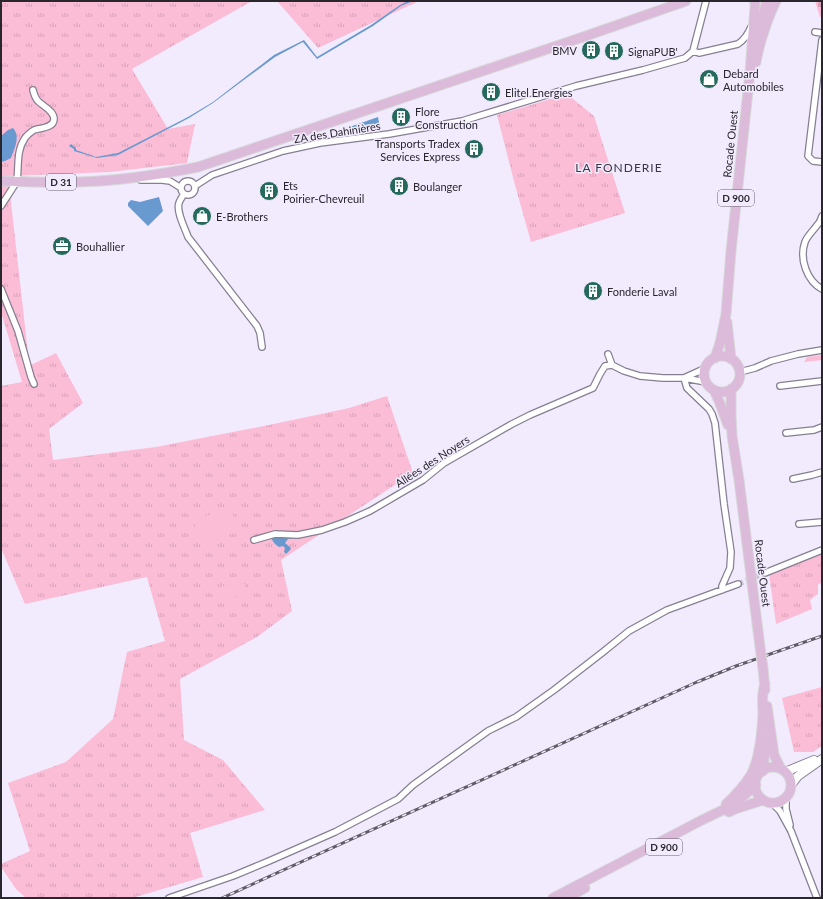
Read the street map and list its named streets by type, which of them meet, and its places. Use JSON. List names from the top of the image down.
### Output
{
  "streets": {
    "main road": ["Rocade Ouest", "D 31", "D 900"],
    "street": ["ZA des Dahinières", "Allées des Noyers"]
  },
  "crossings": [
    ["ZA des Dahinières", "Rocade Ouest"],
    ["Rocade Ouest", "D 900"]
  ],
  "districts": ["LA FONDERIE"],
  "places": {
    "building": [
      "BMV",
      "SignaPUB'",
      "Elitel Energies",
      "Flore Construction",
      "Transports Tradex Services Express",
      "Boulanger",
      "Ets Poirier-Chevreuil",
      "Fonderie Laval"
    ],
    "shop": ["Debard Automobiles", "E-Brothers"],
    "office": ["Bouhallier"]
  }
}
